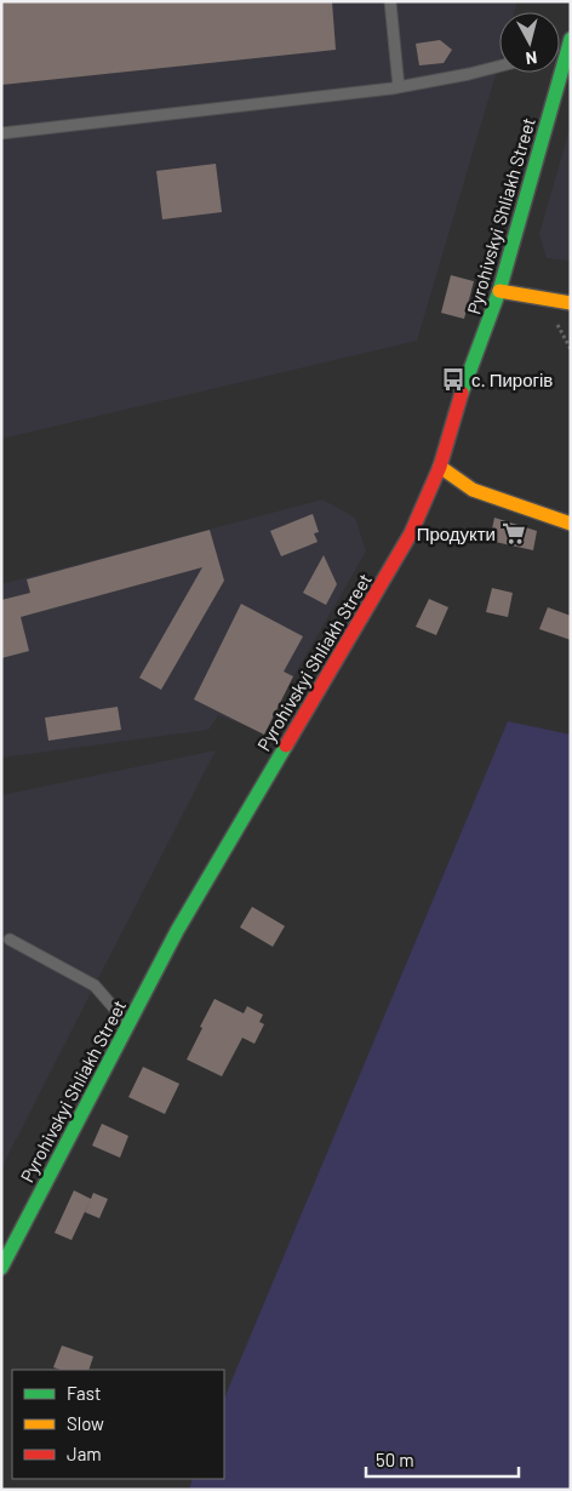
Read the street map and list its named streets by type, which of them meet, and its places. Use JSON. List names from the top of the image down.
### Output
{
  "streets": {
    "street": ["Pyrohivskyi Shliakh Street"]
  },
  "places": {
    "bus stop": ["с. Пирогів"],
    "supermarket": ["Продукти"]
  },
  "legend": ["Fast", "Slow", "Jam"],
  "scale_bar": "50 m",
  "north": "bottom"
}
